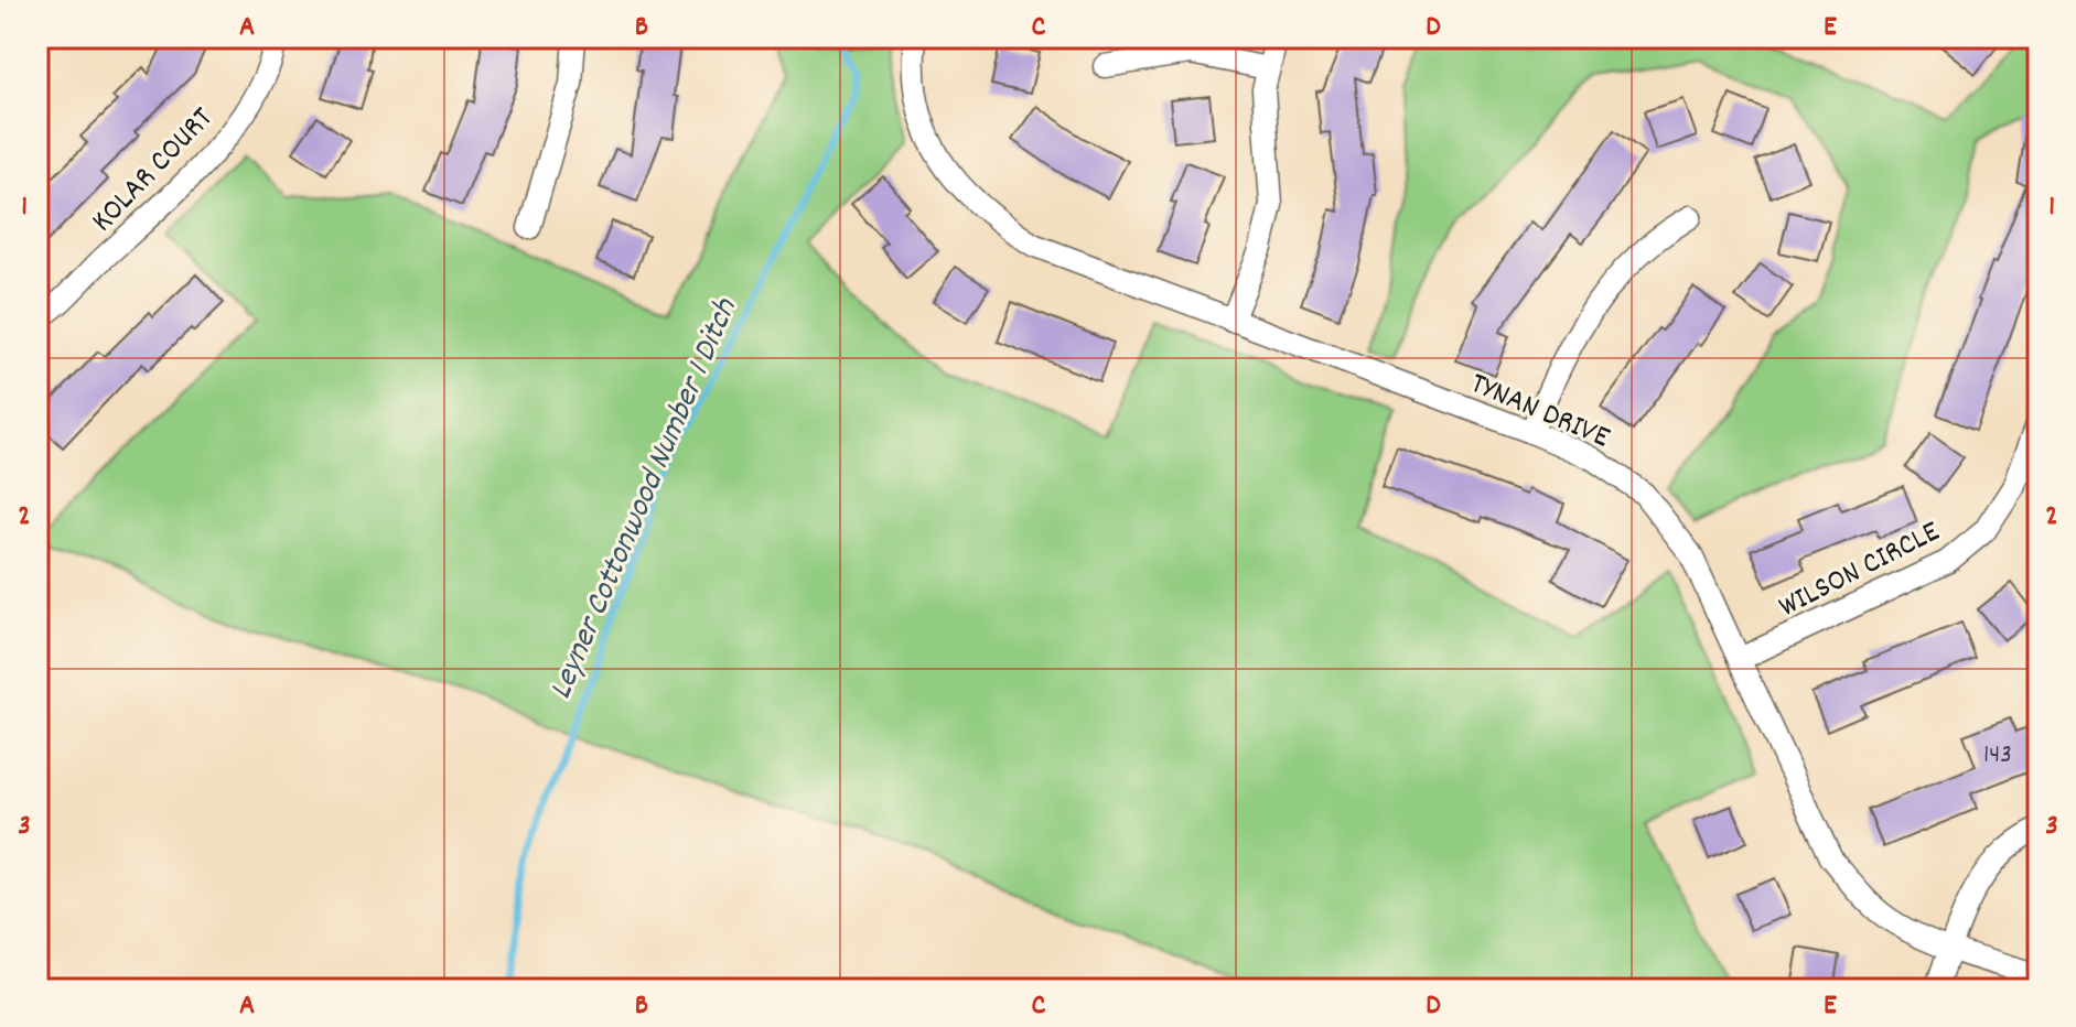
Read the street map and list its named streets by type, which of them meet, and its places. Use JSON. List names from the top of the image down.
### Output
{
  "streets": {
    "street": ["KOLAR COURT", "TYNAN DRIVE", "WILSON CIRCLE"]
  },
  "crossings": [
    ["TYNAN DRIVE", "WILSON CIRCLE"]
  ],
  "water": ["Leyner Cottonwood Number 1 Ditch"],
  "house_numbers": ["143"],
  "grid": {
    "columns": [
      "A",
      "B",
      "C",
      "D",
      "E"
    ],
    "rows": ["1", "2", "3"]
  }
}
